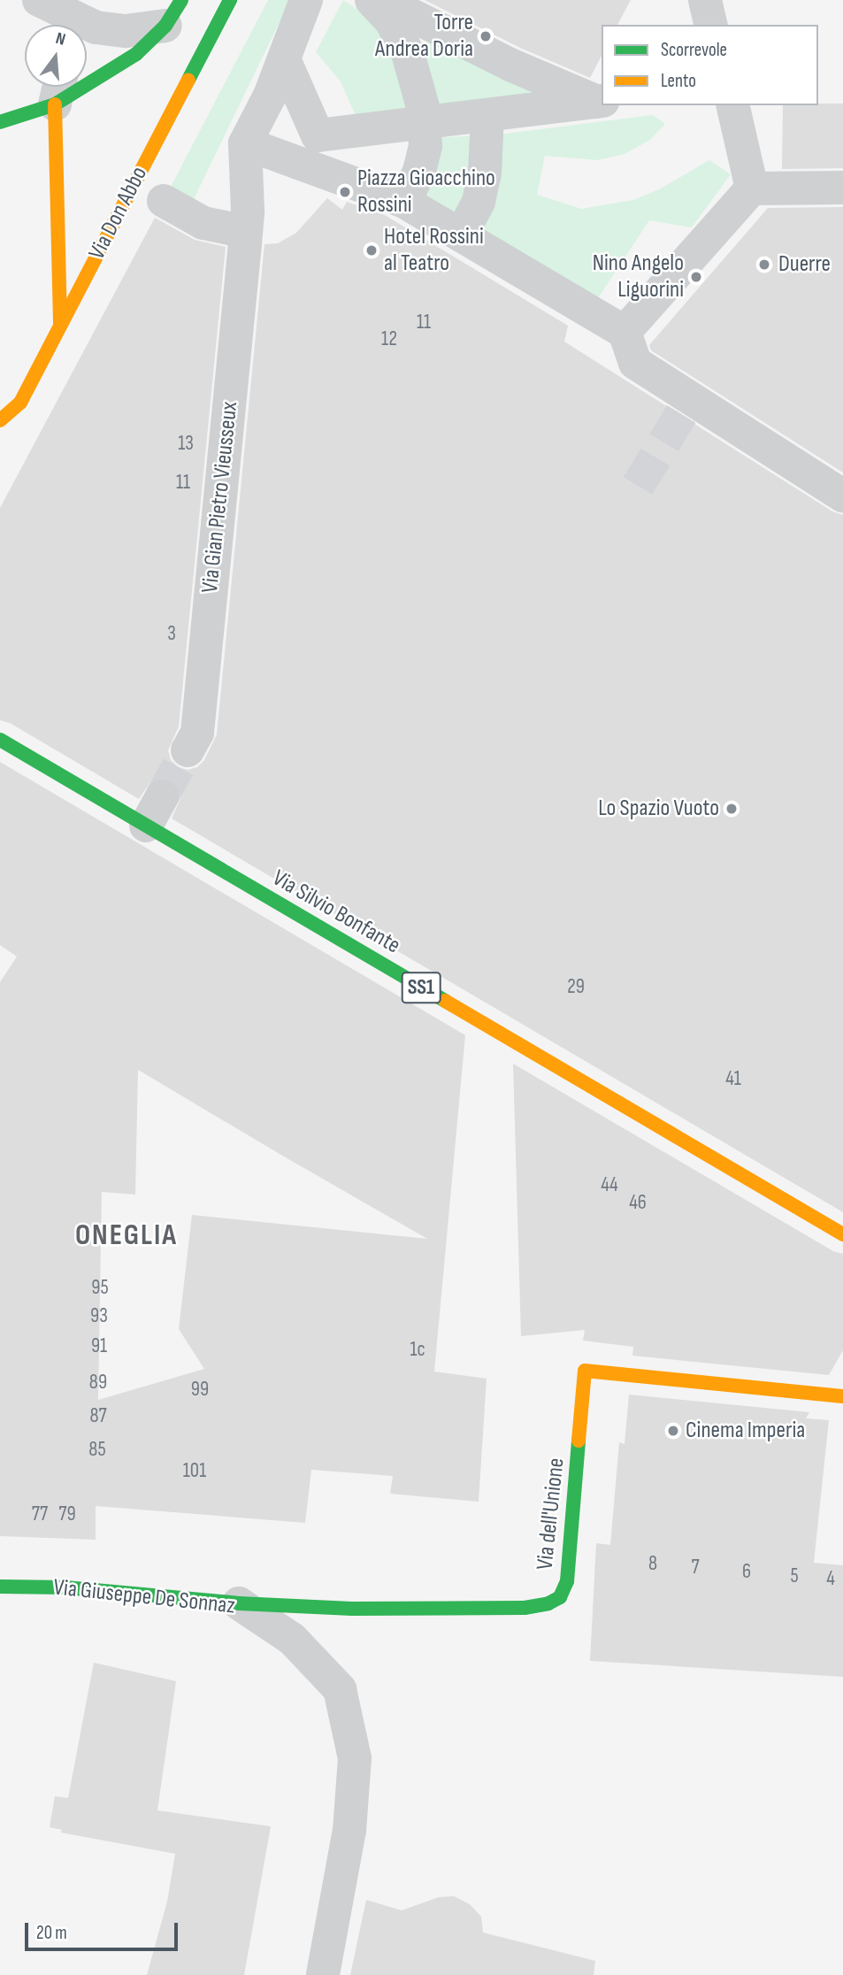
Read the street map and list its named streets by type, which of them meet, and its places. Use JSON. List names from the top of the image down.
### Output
{
  "streets": {
    "main road": [
      "Via Don Abbo",
      "Via Silvio Bonfante",
      "SS1",
      "Via dell'Unione",
      "Via Giuseppe De Sonnaz"
    ],
    "street": ["Via Gian Pietro Vieusseux"]
  },
  "crossings": [
    ["Via dell'Unione", "Via Giuseppe De Sonnaz"]
  ],
  "districts": ["ONEGLIA"],
  "places": [
    "Torre Andrea Doria",
    "Piazza Gioacchino Rossini",
    "Hotel Rossini al Teatro",
    "Duerre",
    "Nino Angelo Liguorini",
    "Lo Spazio Vuoto",
    "Cinema Imperia"
  ],
  "house_numbers": [
    "11",
    "12",
    "13",
    "11",
    "3",
    "29",
    "41",
    "44",
    "46",
    "95",
    "93",
    "91",
    "1c",
    "89",
    "99",
    "87",
    "85",
    "101",
    "77",
    "79",
    "8",
    "7",
    "6",
    "5",
    "4"
  ],
  "legend": ["Scorrevole", "Lento"],
  "scale_bar": "20 m",
  "north": "top"
}
